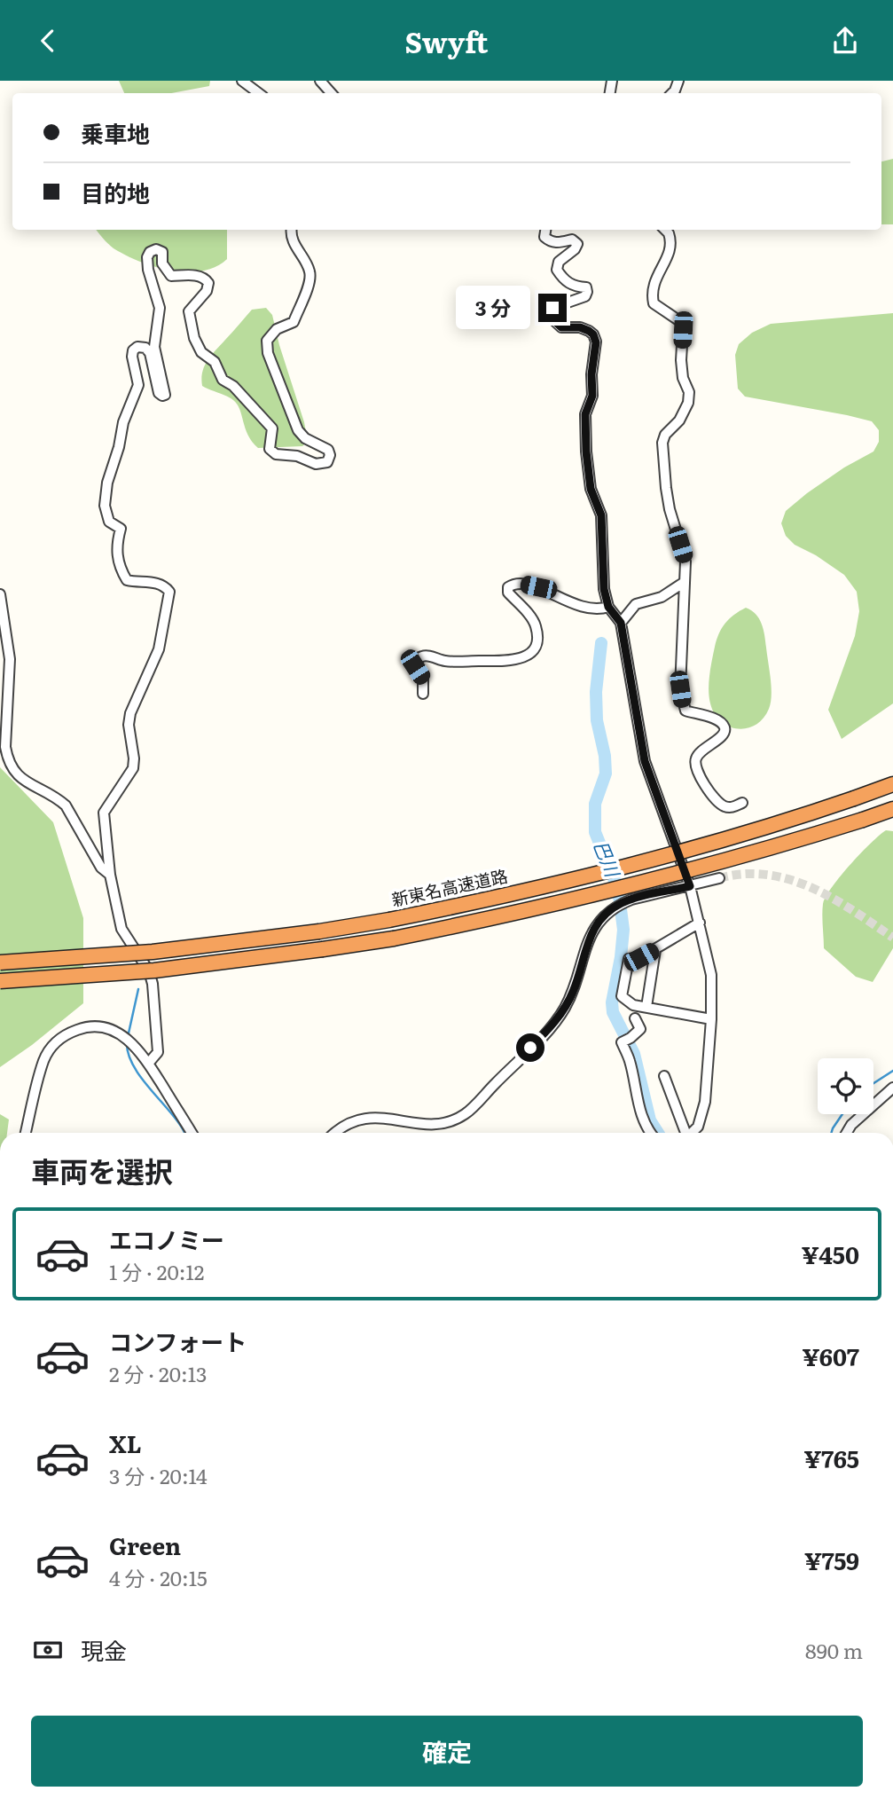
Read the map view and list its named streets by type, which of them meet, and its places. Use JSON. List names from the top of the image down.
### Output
{
  "streets": {
    "highway": ["新東名高速道路"]
  },
  "water": ["巴川"],
  "page": {
    "header": "Swyft",
    "banner": ["乗車地", "目的地"],
    "bubble": "3 分",
    "heading": "車両を選択",
    "list": [
      {
        "name": "エコノミー",
        "note": "1 分 · 20:12",
        "value": "¥450"
      },
      {
        "name": "コンフォート",
        "note": "2 分 · 20:13",
        "value": "¥607"
      },
      {
        "name": "XL",
        "note": "3 分 · 20:14",
        "value": "¥765"
      },
      {
        "name": "Green",
        "note": "4 分 · 20:15",
        "value": "¥759"
      }
    ],
    "pay": ["現金", "890 m"],
    "buttons": "確定"
  }
}
